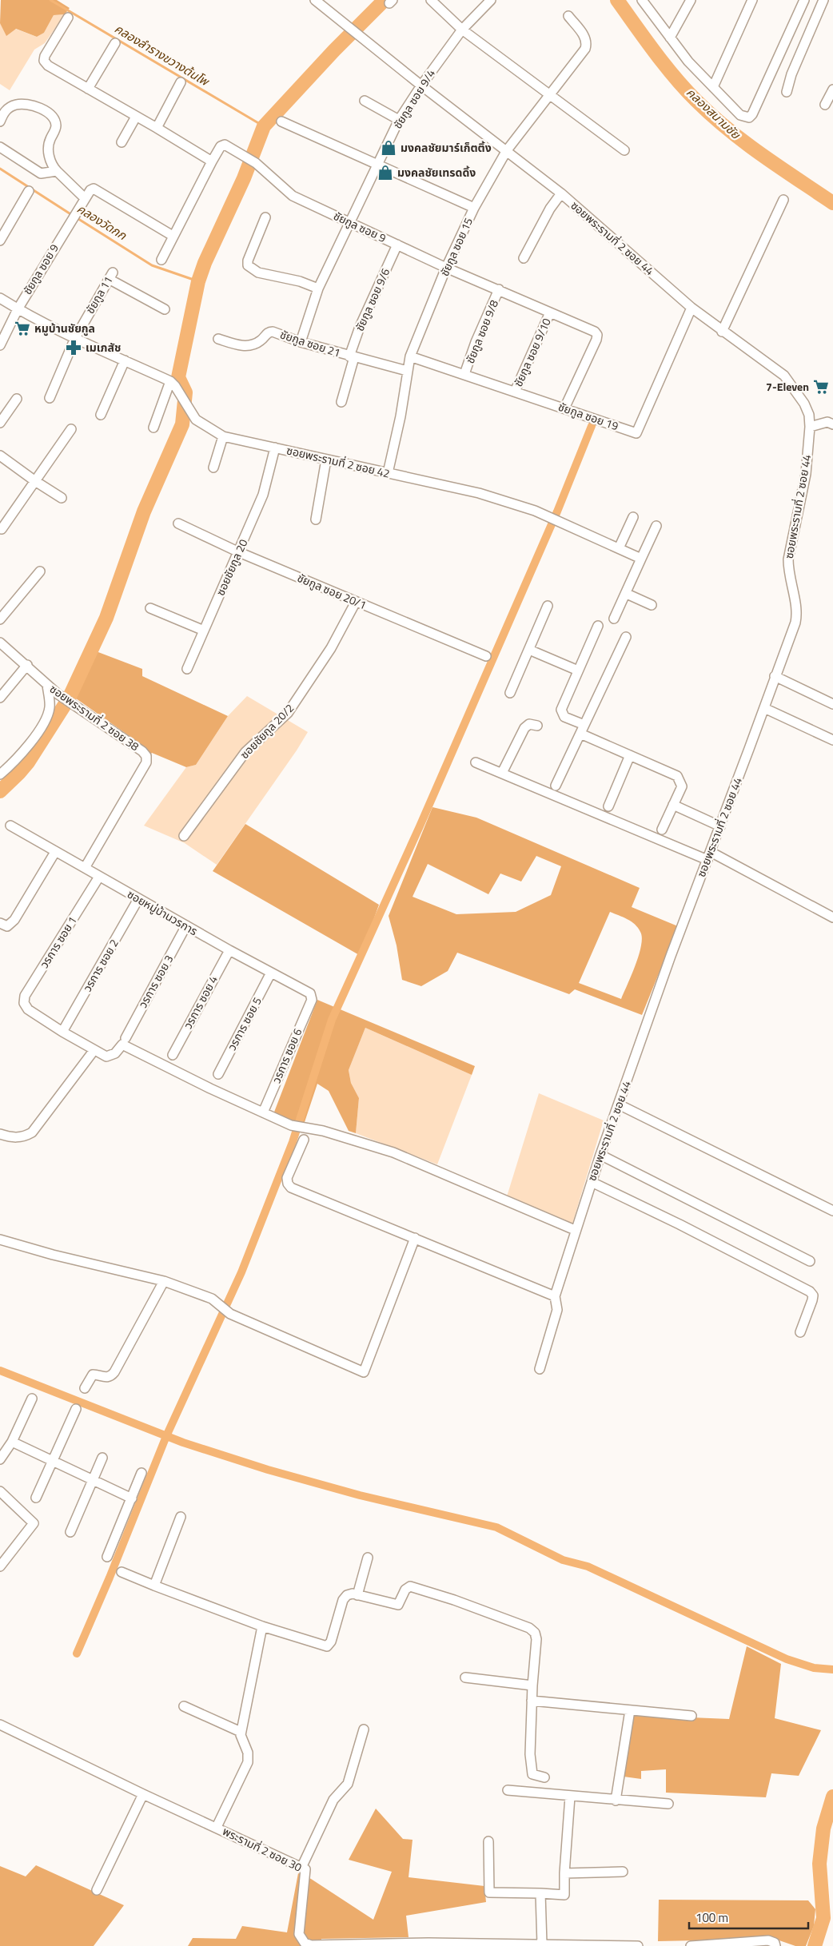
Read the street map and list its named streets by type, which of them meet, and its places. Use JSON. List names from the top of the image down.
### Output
{
  "streets": {
    "street": [
      "ชัยกูล ซอย 9/4",
      "ชัยกูล ซอย 9",
      "ซอยพระรามที่ 2 ซอย 44",
      "ชัยกูล ซอย 15",
      "ชัยกูล 11",
      "ชัยกูล ซอย 9/6",
      "ชัยกูล ซอย 9/8",
      "ชัยกูล ซอย 21",
      "ชัยกูล ซอย 9/10",
      "ชัยกูล ซอย 19",
      "ซอยพระรามที่ 2 ซอย 42",
      "ซอยชัยกูล 20",
      "ชัยกูล ซอย 20/1",
      "ซอยพระรามที่ 2 ซอย 38",
      "ซอยชัยกูล 20/2",
      "ซอยหมู่บ้านวรการ",
      "วรการ ซอย 1",
      "วรการ ซอย 2",
      "วรการ ซอย 3",
      "วรการ ซอย 4",
      "วรการ ซอย 5",
      "วรการ ซอย 6",
      "พระรามที่ 2 ซอย 30"
    ]
  },
  "crossings": [
    ["ชัยกูล ซอย 9/4", "ชัยกูล ซอย 9"],
    ["ชัยกูล ซอย 9/4", "ซอยพระรามที่ 2 ซอย 44"],
    ["ชัยกูล ซอย 9/4", "ชัยกูล ซอย 21"],
    ["ชัยกูล ซอย 9", "ชัยกูล ซอย 15"],
    ["ชัยกูล ซอย 9", "ชัยกูล ซอย 9/6"],
    ["ชัยกูล ซอย 9", "ชัยกูล ซอย 9/8"],
    ["ชัยกูล ซอย 9", "ชัยกูล ซอย 9/10"],
    ["ชัยกูล ซอย 9", "ชัยกูล ซอย 19"],
    ["ชัยกูล ซอย 9", "ซอยพระรามที่ 2 ซอย 42"],
    ["ซอยพระรามที่ 2 ซอย 44", "ชัยกูล ซอย 15"],
    ["ซอยพระรามที่ 2 ซอย 44", "ชัยกูล ซอย 19"],
    ["ชัยกูล ซอย 15", "ชัยกูล ซอย 21"],
    ["ชัยกูล ซอย 15", "ชัยกูล ซอย 19"],
    ["ชัยกูล ซอย 15", "ซอยพระรามที่ 2 ซอย 42"],
    ["ชัยกูล 11", "ซอยพระรามที่ 2 ซอย 42"],
    ["ชัยกูล ซอย 9/6", "ชัยกูล ซอย 21"],
    ["ชัยกูล ซอย 9/8", "ชัยกูล ซอย 19"],
    ["ชัยกูล ซอย 9/10", "ชัยกูล ซอย 19"],
    ["ซอยพระรามที่ 2 ซอย 42", "ซอยชัยกูล 20"],
    ["ซอยชัยกูล 20", "ชัยกูล ซอย 20/1"],
    ["ชัยกูล ซอย 20/1", "ซอยชัยกูล 20/2"],
    ["ซอยพระรามที่ 2 ซอย 38", "ซอยหมู่บ้านวรการ"],
    ["ซอยหมู่บ้านวรการ", "วรการ ซอย 1"],
    ["ซอยหมู่บ้านวรการ", "วรการ ซอย 2"],
    ["ซอยหมู่บ้านวรการ", "วรการ ซอย 3"],
    ["ซอยหมู่บ้านวรการ", "วรการ ซอย 4"],
    ["ซอยหมู่บ้านวรการ", "วรการ ซอย 5"],
    ["ซอยหมู่บ้านวรการ", "วรการ ซอย 6"],
    ["วรการ ซอย 1", "วรการ ซอย 2"]
  ],
  "water": ["คลองลำรางขวางต้นโพ", "คลองสนามชัย", "คลองวัดกก"],
  "places": {
    "shop": ["มงคลชัยมาร์เก็ตติ้ง", "มงคลชัยเทรดดิ้ง"],
    "supermarket": ["หมูบ้านชัยกูล", "7-Eleven"],
    "pharmacy": ["เมเภสัช"]
  },
  "scale_bar": "100 m"
}
